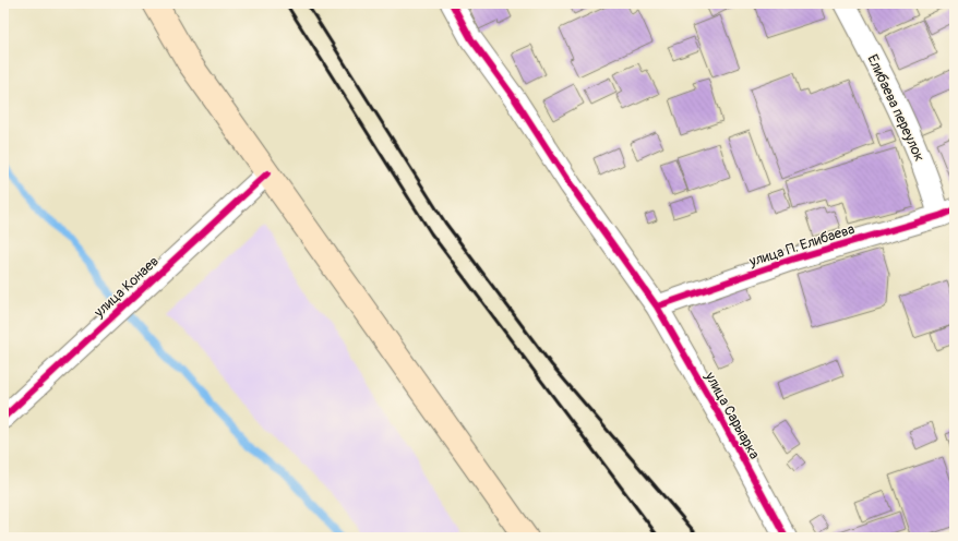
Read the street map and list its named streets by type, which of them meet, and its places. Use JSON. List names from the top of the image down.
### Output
{
  "streets": {
    "street": [
      "Елибаева переулок",
      "улица П. Елибаева",
      "улица Конаев",
      "улица Сарыарка"
    ]
  },
  "crossings": [
    ["Елибаева переулок", "улица П. Елибаева"],
    ["улица П. Елибаева", "улица Сарыарка"]
  ]
}
